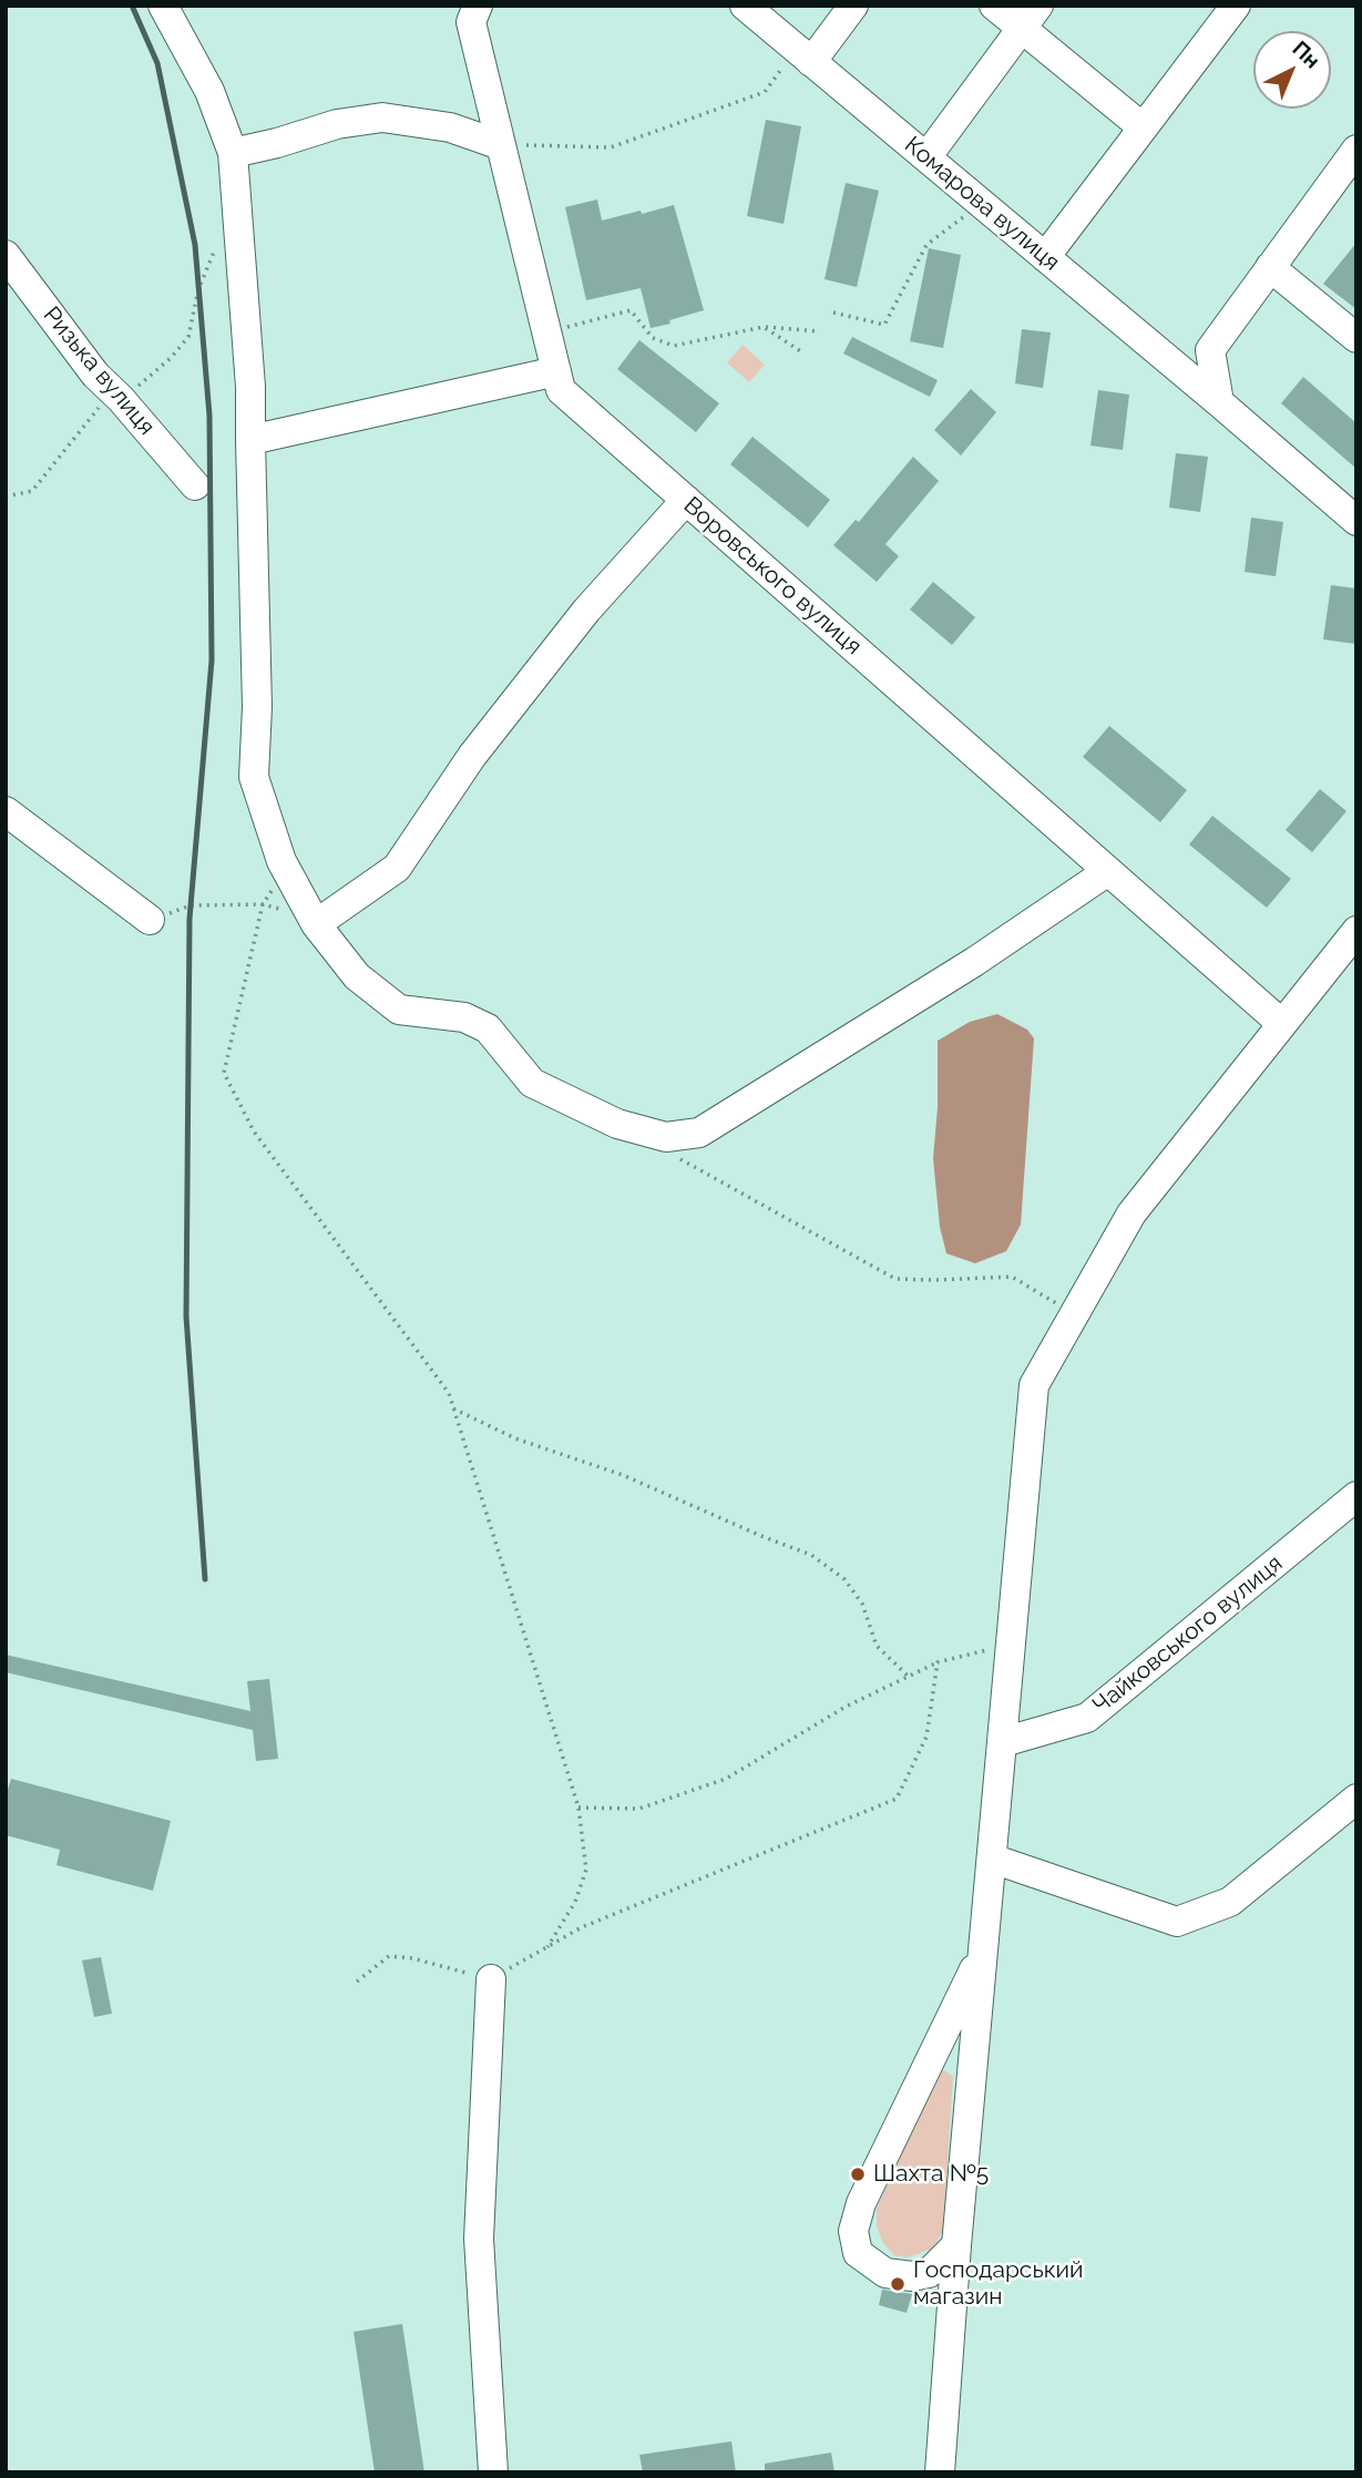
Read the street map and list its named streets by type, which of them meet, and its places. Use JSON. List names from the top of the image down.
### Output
{
  "streets": {
    "street": [
      "Комарова вулиця",
      "Ризька вулиця",
      "Воровського вулиця",
      "Чайковського вулиця"
    ]
  },
  "places": ["Шахта №5", "Господарський магазин"],
  "north": "top right"
}
